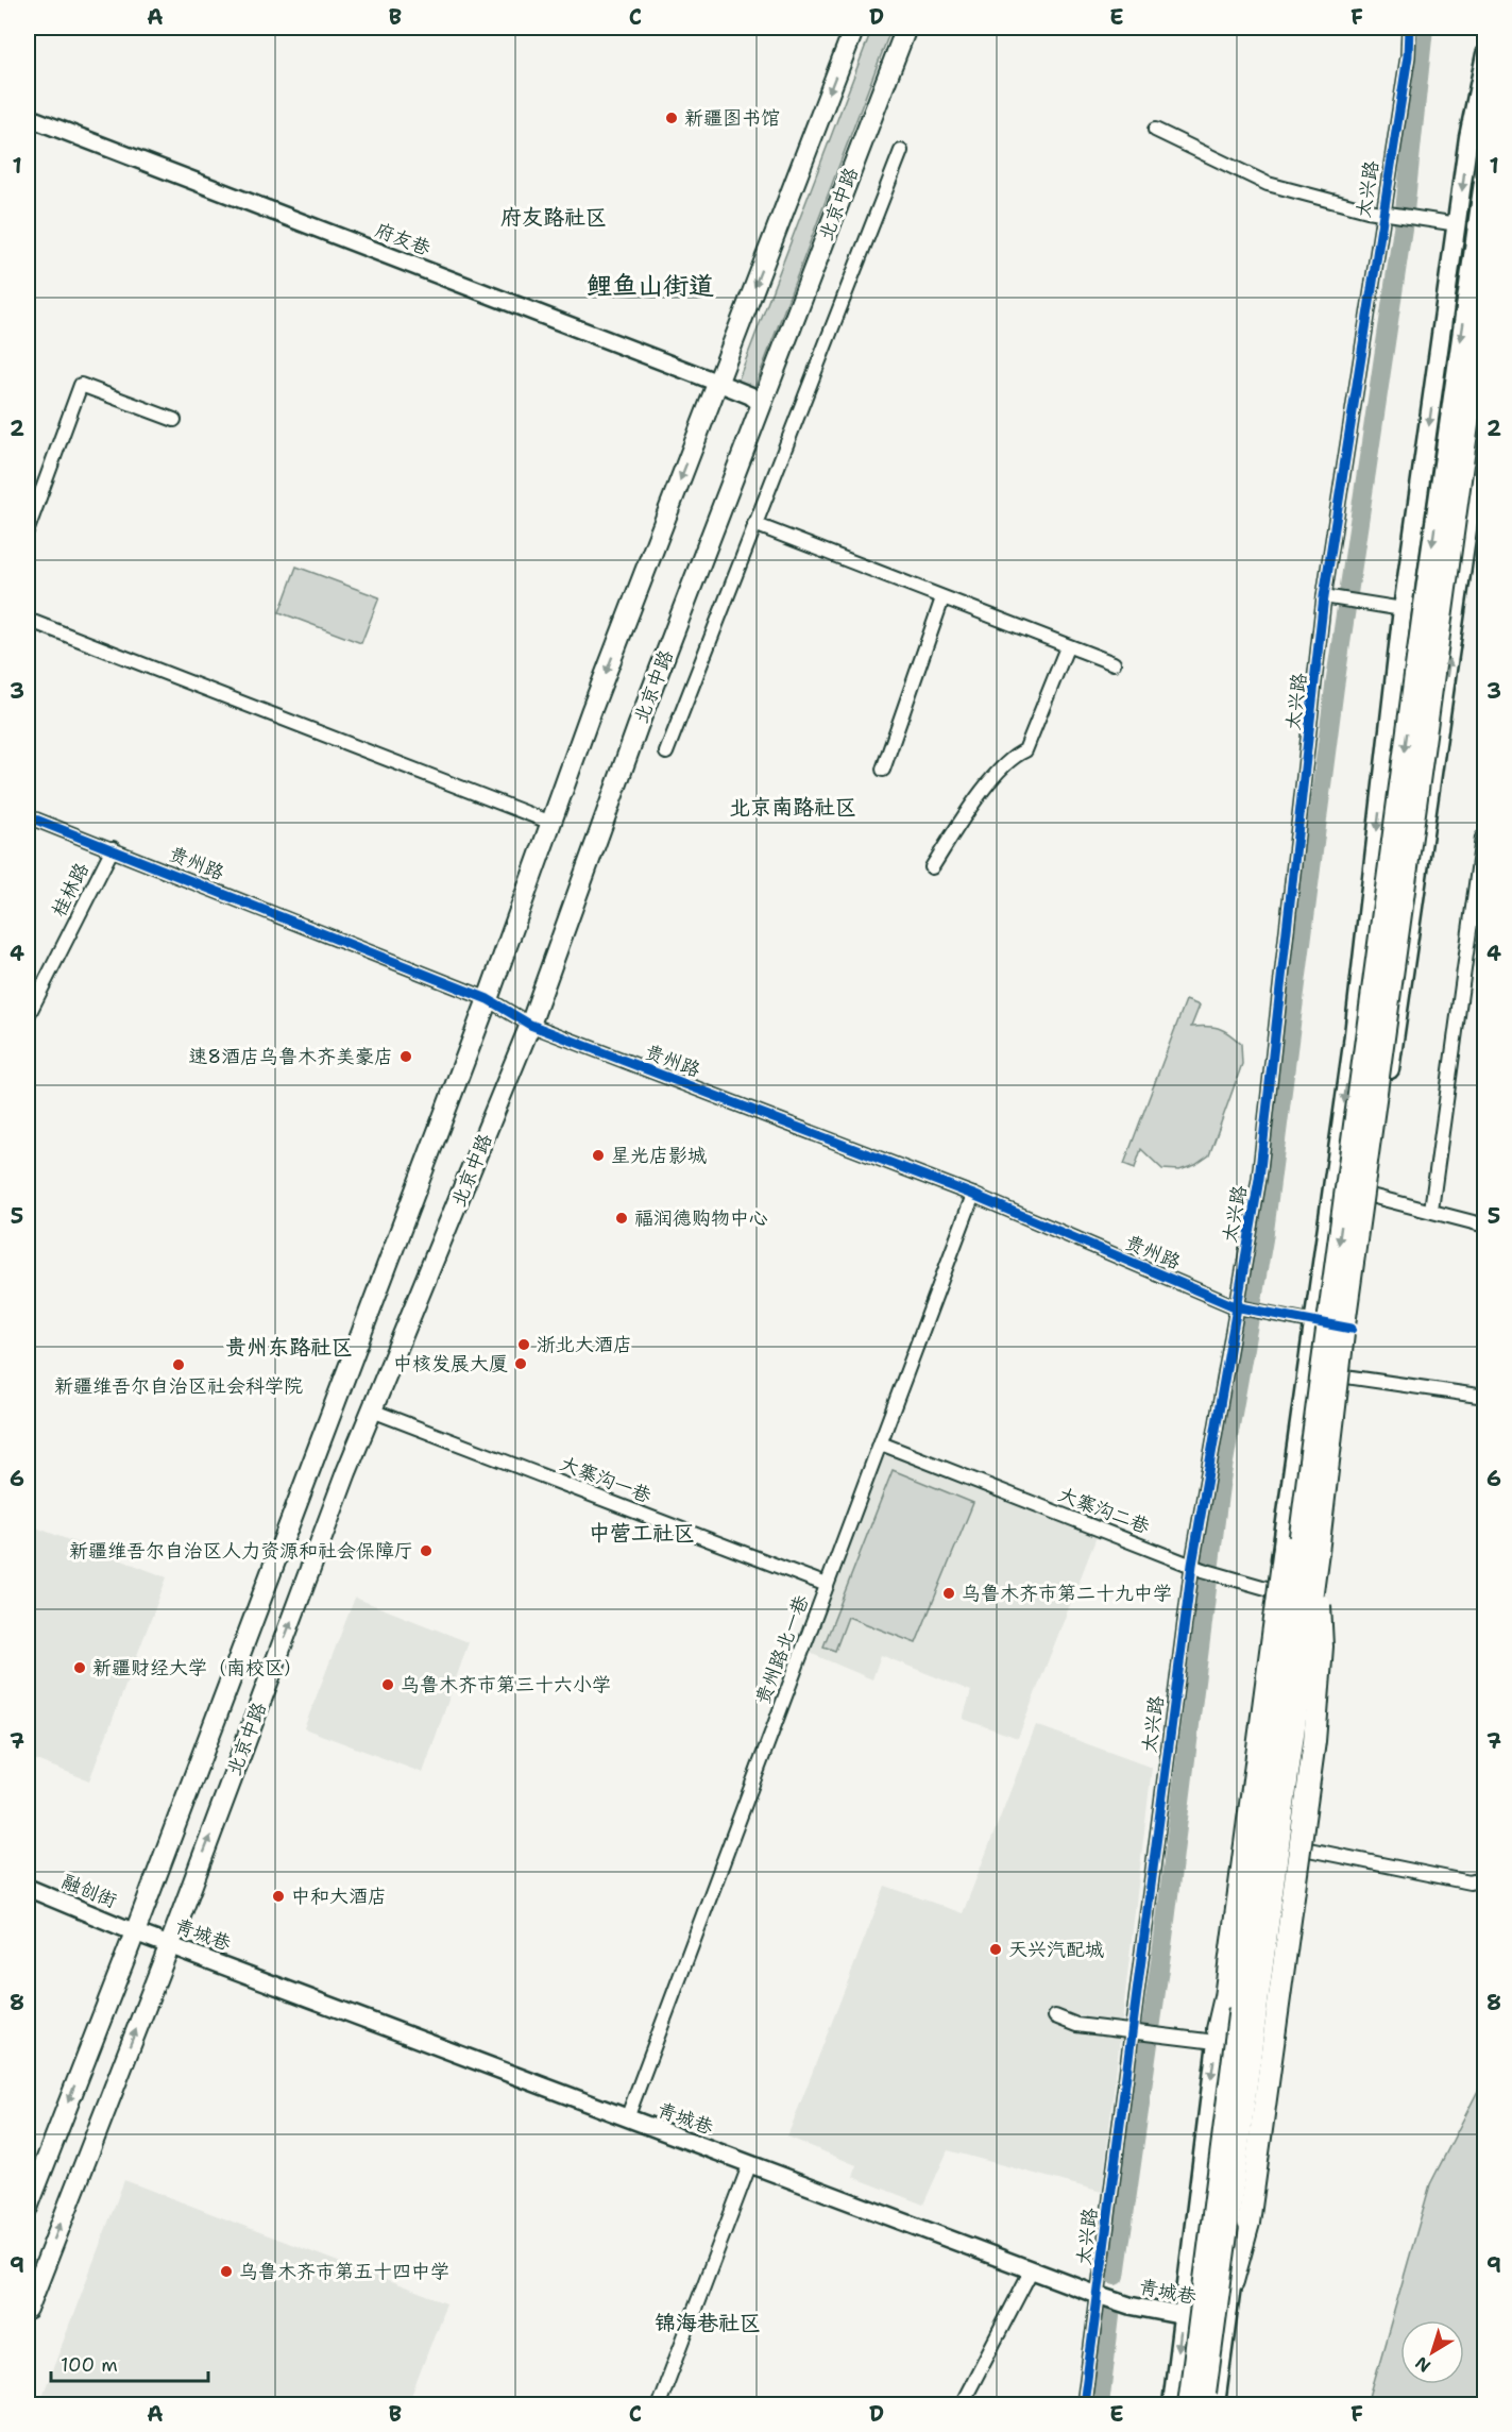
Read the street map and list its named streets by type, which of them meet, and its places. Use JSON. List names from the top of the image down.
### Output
{
  "streets": {
    "main road": ["北京中路"],
    "street": [
      "太兴路",
      "府友巷",
      "贵州路",
      "桂林路",
      "大寨沟一巷",
      "大寨沟二巷",
      "贵州路北一巷",
      "融创街",
      "青城巷"
    ]
  },
  "crossings": [
    ["太兴路", "贵州路"],
    ["太兴路", "大寨沟二巷"],
    ["太兴路", "青城巷"],
    ["北京中路", "府友巷"],
    ["北京中路", "贵州路"],
    ["北京中路", "大寨沟一巷"],
    ["北京中路", "融创街"],
    ["北京中路", "青城巷"],
    ["贵州路", "桂林路"],
    ["贵州路", "贵州路北一巷"],
    ["大寨沟一巷", "贵州路北一巷"],
    ["大寨沟二巷", "贵州路北一巷"],
    ["贵州路北一巷", "青城巷"],
    ["融创街", "青城巷"]
  ],
  "districts": [
    "府友路社区",
    "鲤鱼山街道",
    "北京南路社区",
    "贵州东路社区",
    "中营工社区",
    "锦海巷社区"
  ],
  "places": [
    "新疆图书馆",
    "速8酒店乌鲁木齐美豪店",
    "星光店影城",
    "福润德购物中心",
    "浙北大酒店",
    "中核发展大厦",
    "新疆维吾尔自治区社会科学院",
    "新疆维吾尔自治区人力资源和社会保障厅",
    "乌鲁木齐市第二十九中学",
    "新疆财经大学（南校区）",
    "乌鲁木齐市第三十六小学",
    "中和大酒店",
    "天兴汽配城",
    "乌鲁木齐市第五十四中学"
  ],
  "scale_bar": "100 m",
  "north": "bottom left",
  "grid": {
    "columns": [
      "A",
      "B",
      "C",
      "D",
      "E",
      "F"
    ],
    "rows": [
      "1",
      "2",
      "3",
      "4",
      "5",
      "6",
      "7",
      "8",
      "9"
    ]
  }
}
